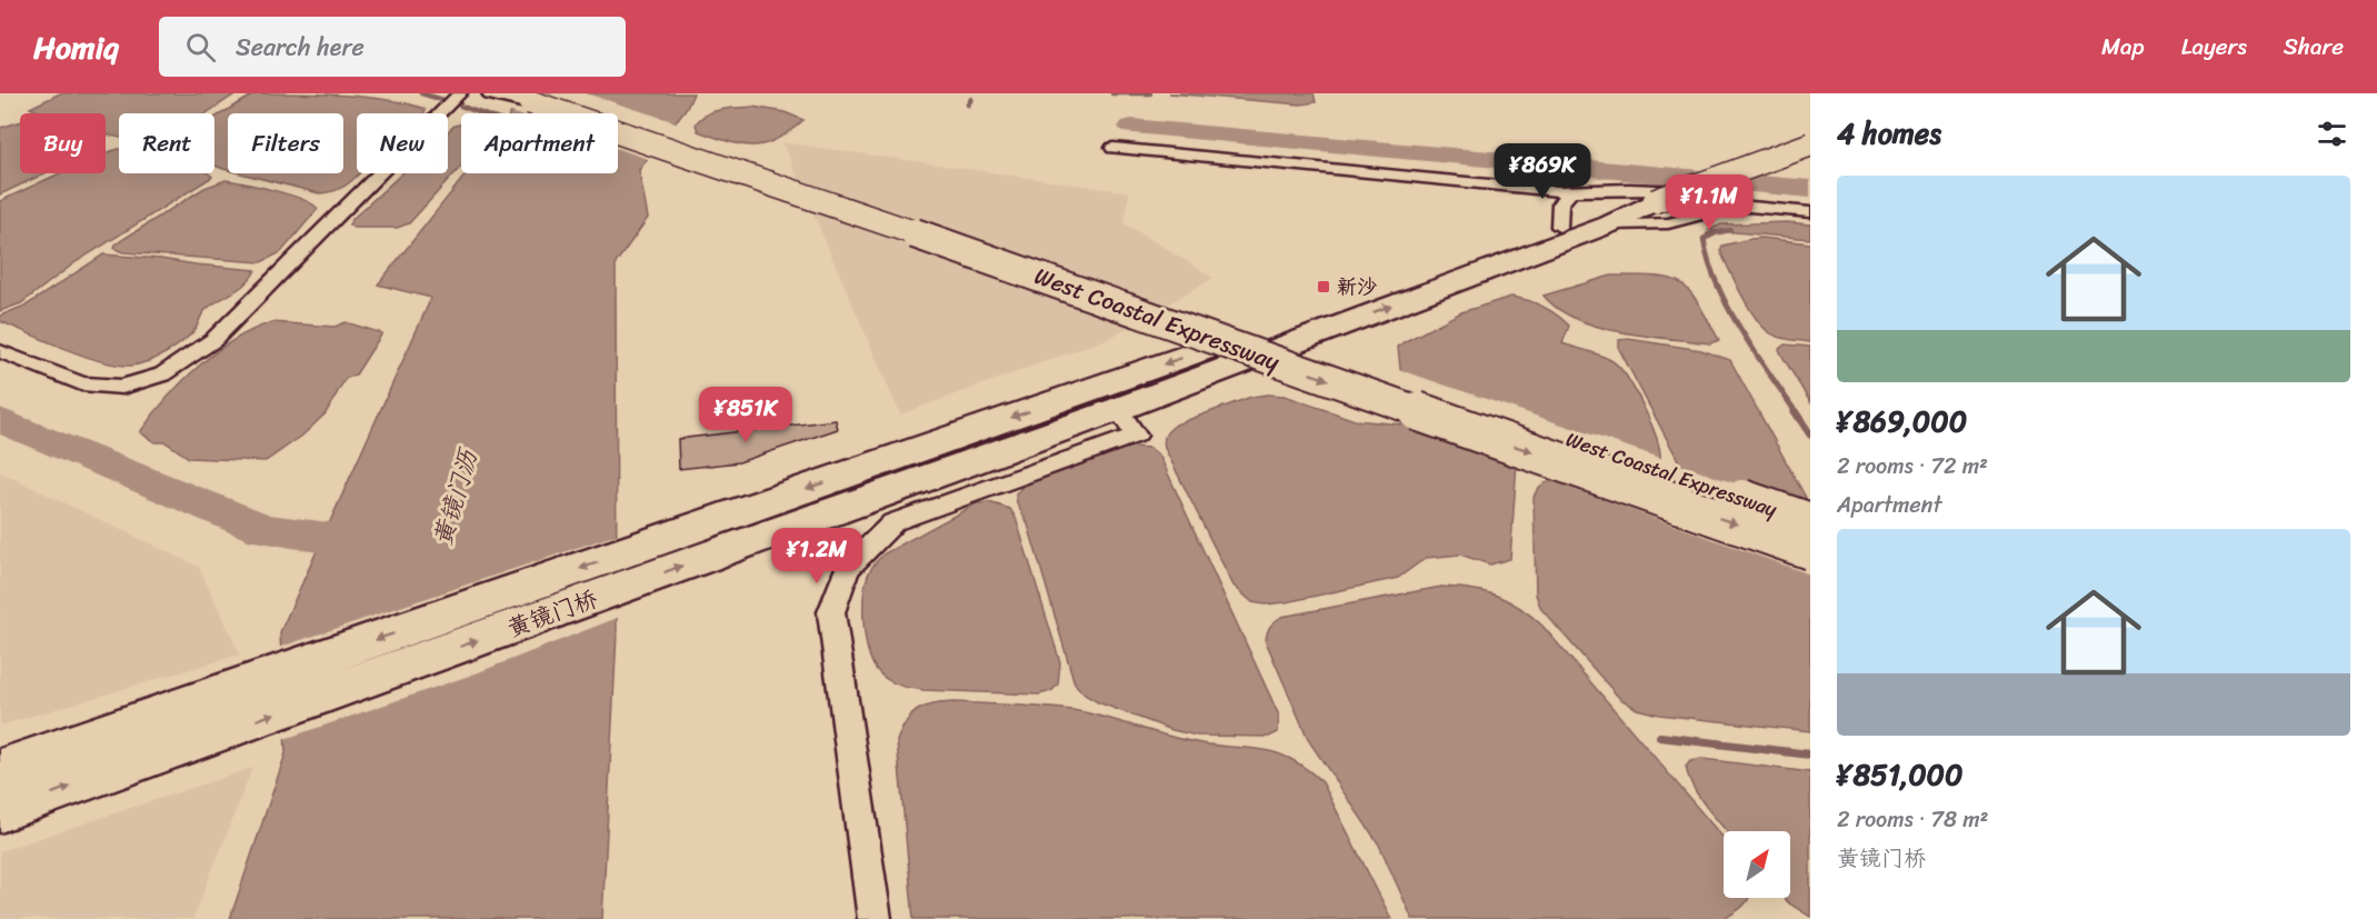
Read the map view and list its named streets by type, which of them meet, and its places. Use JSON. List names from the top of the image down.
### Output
{
  "streets": {
    "main road": ["West Coastal Expressway", "黄镜门桥"]
  },
  "water": ["黄镜门沥"],
  "places": {
    "transit": ["新沙"]
  },
  "north": "top right",
  "page": {
    "header": "Homiq",
    "search": "Search here",
    "nav": ["Map", "Layers", "Share"],
    "heading": "4 homes",
    "chip": [
      "Buy",
      "Rent",
      "Filters",
      "New",
      "Apartment"
    ],
    "price": [
      "¥869K",
      "¥1.1M",
      "¥851K",
      "¥1.2M"
    ],
    "list": [
      {
        "name": "¥869,000",
        "note": "2 rooms · 72 m² · Apartment"
      },
      {
        "name": "¥851,000",
        "note": "2 rooms · 78 m² · 黄镜门桥"
      }
    ]
  }
}
